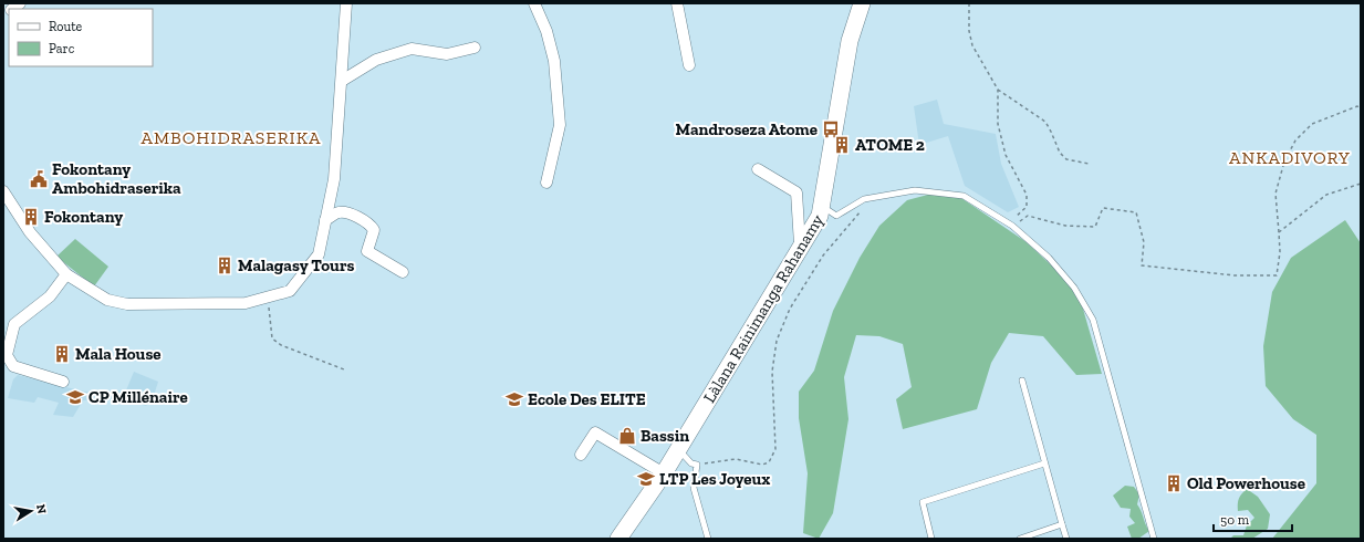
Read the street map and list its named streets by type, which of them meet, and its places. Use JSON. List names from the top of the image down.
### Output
{
  "streets": {
    "main road": ["Làlana Rainimanga Rahanamy"]
  },
  "districts": ["AMBOHIDRASERIKA", "ANKADIVORY"],
  "places": {
    "bus stop": ["Mandroseza Atome"],
    "building": [
      "ATOME 2",
      "Fokontany",
      "Malagasy Tours",
      "Mala House",
      "Old Powerhouse"
    ],
    "public building": ["Fokontany Ambohidraserika"],
    "school or university": ["CP Millénaire", "Ecole Des ELITE", "LTP Les Joyeux"],
    "shop": ["Bassin"]
  },
  "legend": ["Route", "Parc"],
  "scale_bar": "50 m",
  "north": "right"
}
